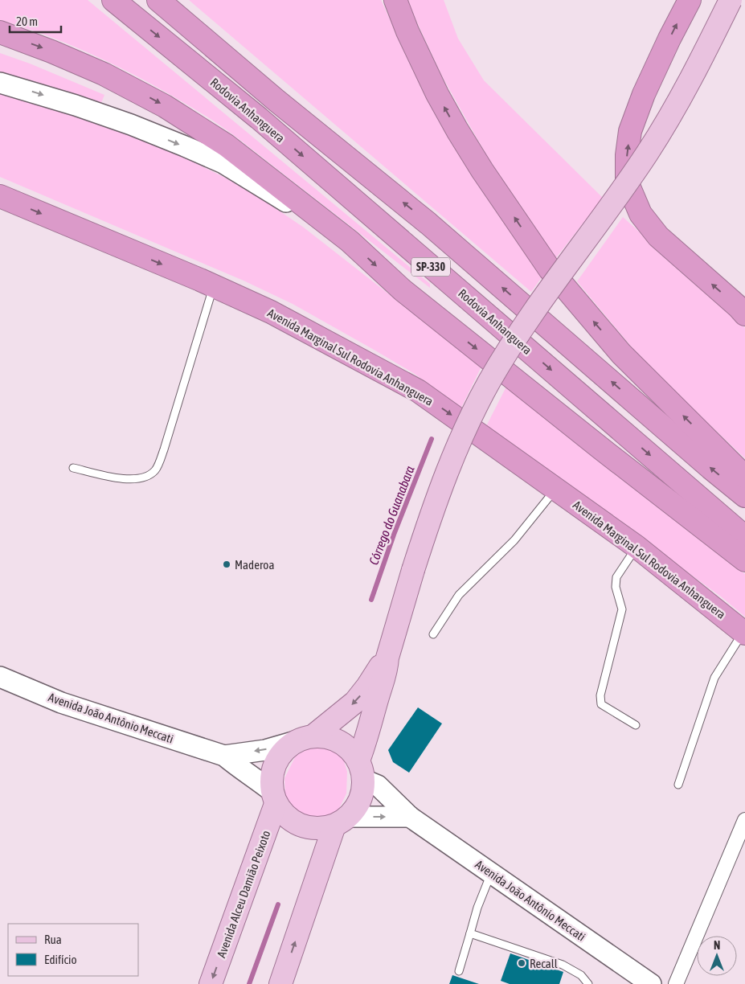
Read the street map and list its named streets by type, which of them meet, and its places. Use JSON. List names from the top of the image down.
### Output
{
  "streets": {
    "highway": ["Rodovia Anhanguera", "SP-330", "Avenida Marginal Sul Rodovia Anhanguera"],
    "main road": ["Avenida João Antônio Meccati", "Avenida Alceu Damião Peixoto"]
  },
  "crossings": [
    ["Avenida João Antônio Meccati", "Avenida Alceu Damião Peixoto"]
  ],
  "water": ["Córrego do Guanabara"],
  "places": ["Maderoa", "Recall"],
  "legend": ["Rua", "Edifício"],
  "scale_bar": "20 m",
  "north": "top"
}
